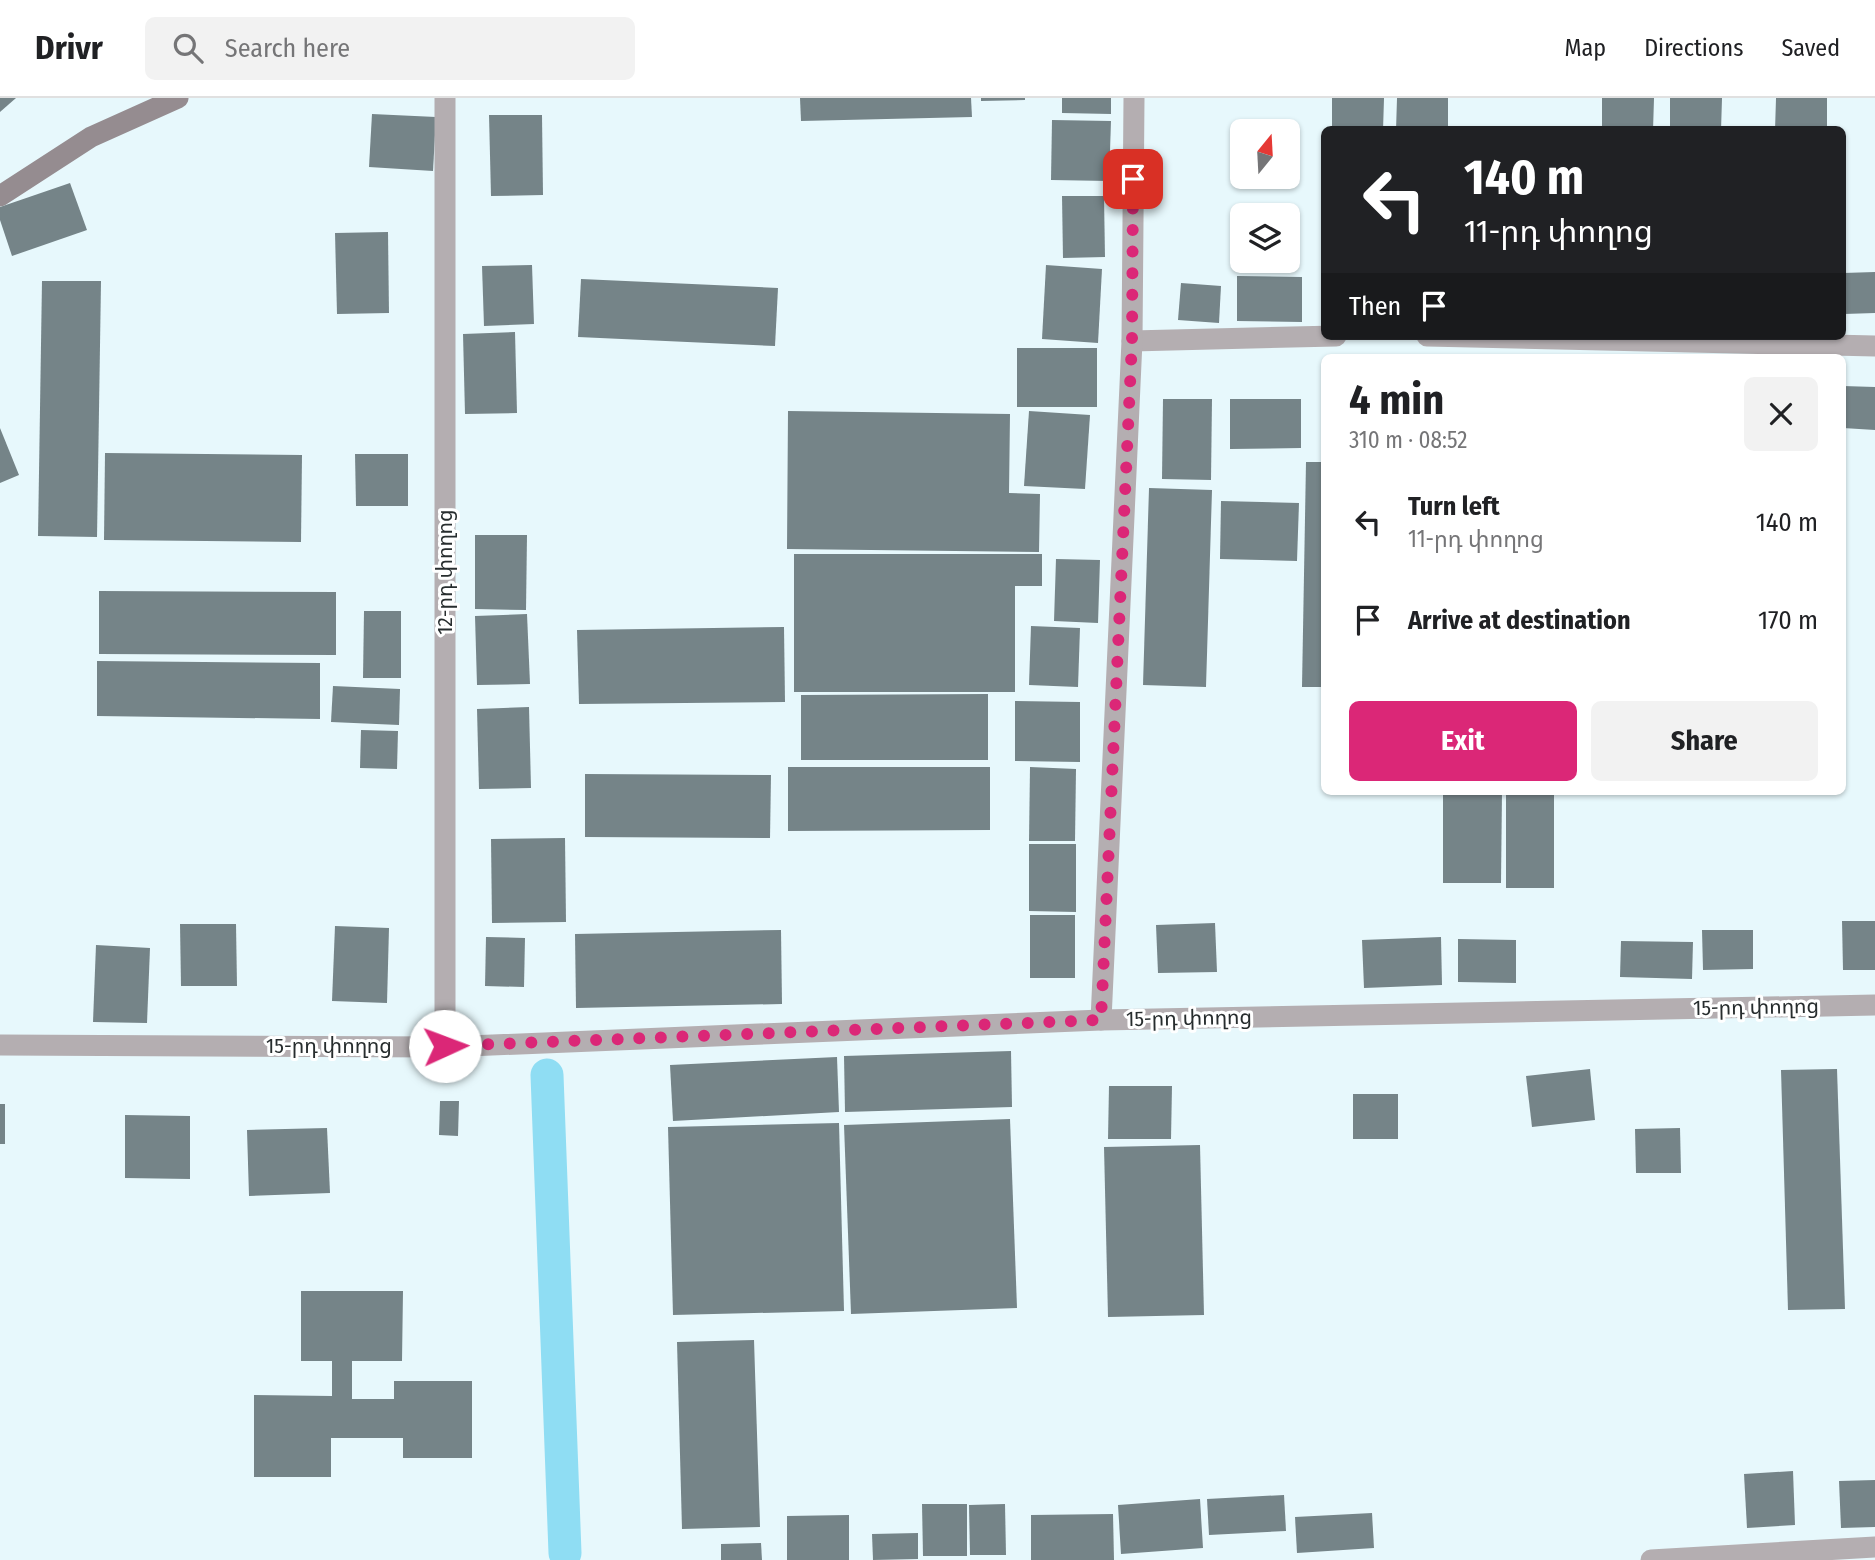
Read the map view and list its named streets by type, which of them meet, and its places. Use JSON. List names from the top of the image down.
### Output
{
  "streets": {
    "street": ["12-րդ փողոց", "15-րդ փողոց"]
  },
  "crossings": [
    ["12-րդ փողոց", "15-րդ փողոց"]
  ],
  "north": "top",
  "page": {
    "header": "Drivr",
    "search": "Search here",
    "nav": ["Map", "Directions", "Saved"],
    "turn": ["140 m", "11-րդ փողոց"],
    "then": "Then",
    "heading": ["4 min", "310 m · 08:52"],
    "list": [
      {
        "name": "Turn left",
        "note": "11-րդ փողոց",
        "value": "140 m"
      },
      {
        "name": "Arrive at destination",
        "value": "170 m"
      }
    ],
    "buttons": ["Exit", "Share"]
  }
}
